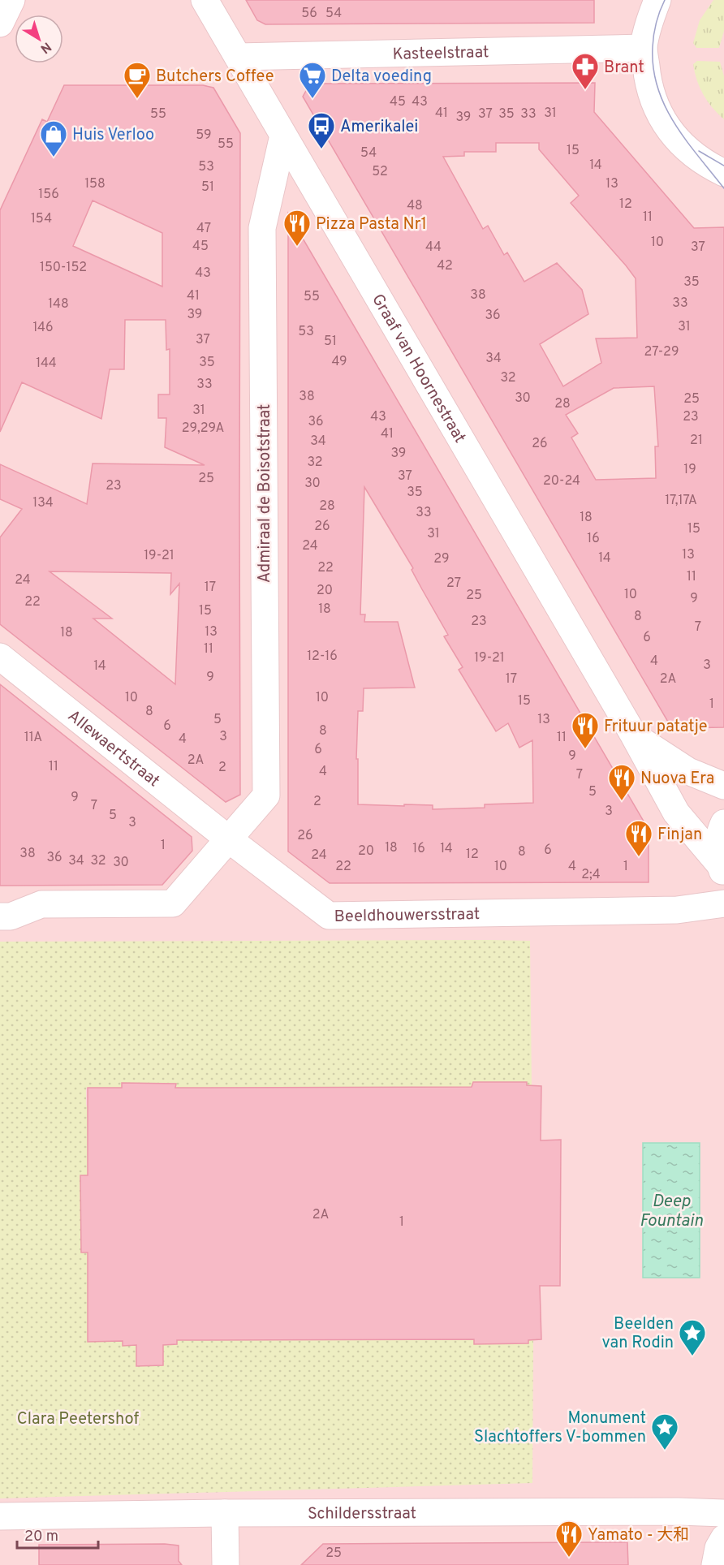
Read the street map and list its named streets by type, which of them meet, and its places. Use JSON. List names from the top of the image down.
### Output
{
  "streets": {
    "street": [
      "Kasteelstraat",
      "Graaf van Hoornestraat",
      "Admiraal de Boisotstraat",
      "Allewaertstraat",
      "Beeldhouwersstraat",
      "Schildersstraat"
    ]
  },
  "crossings": [
    ["Kasteelstraat", "Graaf van Hoornestraat"],
    ["Graaf van Hoornestraat", "Admiraal de Boisotstraat"],
    ["Admiraal de Boisotstraat", "Allewaertstraat"],
    ["Admiraal de Boisotstraat", "Beeldhouwersstraat"],
    ["Allewaertstraat", "Beeldhouwersstraat"]
  ],
  "water": ["Deep Fountain"],
  "parks": ["Clara Peetershof"],
  "places": {
    "pharmacy": ["Brant"],
    "cafe": ["Butchers Coffee"],
    "supermarket": ["Delta voeding"],
    "bus stop": ["Amerikalei"],
    "shop": ["Huis Verloo"],
    "restaurant": [
      "Pizza Pasta Nr1",
      "Frituur patatje",
      "Nuova Era",
      "Finjan",
      "Yamato - 大和"
    ],
    "place": ["Beelden van Rodin", "Monument Slachtoffers V-bommen"]
  },
  "house_numbers": [
    "56",
    "54",
    "45",
    "43",
    "41",
    "31",
    "55",
    "37",
    "35",
    "33",
    "39",
    "59",
    "55",
    "15",
    "54",
    "14",
    "53",
    "52",
    "158",
    "13",
    "51",
    "156",
    "12",
    "48",
    "11",
    "154",
    "47",
    "10",
    "45",
    "44",
    "37",
    "42",
    "150-152",
    "43",
    "35",
    "38",
    "41",
    "55",
    "33",
    "148",
    "39",
    "36",
    "31",
    "146",
    "53",
    "37",
    "51",
    "27-29",
    "34",
    "49",
    "35",
    "144",
    "32",
    "33",
    "38",
    "30",
    "25",
    "28",
    "31",
    "43",
    "23",
    "36",
    "29,29A",
    "41",
    "21",
    "34",
    "26",
    "39",
    "32",
    "19",
    "37",
    "25",
    "20-24",
    "30",
    "23",
    "35",
    "17,17A",
    "134",
    "28",
    "33",
    "18",
    "26",
    "15",
    "31",
    "16",
    "24",
    "13",
    "19-21",
    "14",
    "29",
    "22",
    "11",
    "24",
    "27",
    "17",
    "20",
    "10",
    "25",
    "9",
    "22",
    "18",
    "15",
    "8",
    "23",
    "7",
    "13",
    "18",
    "6",
    "11",
    "12-16",
    "19-21",
    "4",
    "3",
    "14",
    "9",
    "17",
    "2A",
    "10",
    "10",
    "15",
    "1",
    "8",
    "5",
    "13",
    "6",
    "8",
    "3",
    "11A",
    "11",
    "4",
    "6",
    "9",
    "2A",
    "11",
    "2",
    "4",
    "7",
    "5",
    "9",
    "2",
    "7",
    "3",
    "5",
    "3",
    "26",
    "1",
    "18",
    "16",
    "14",
    "6",
    "20",
    "8",
    "38",
    "12",
    "24",
    "36",
    "34",
    "32",
    "30",
    "22",
    "10",
    "4",
    "1",
    "2;4",
    "2A",
    "1",
    "25"
  ],
  "scale_bar": "20 m",
  "north": "bottom right"
}
